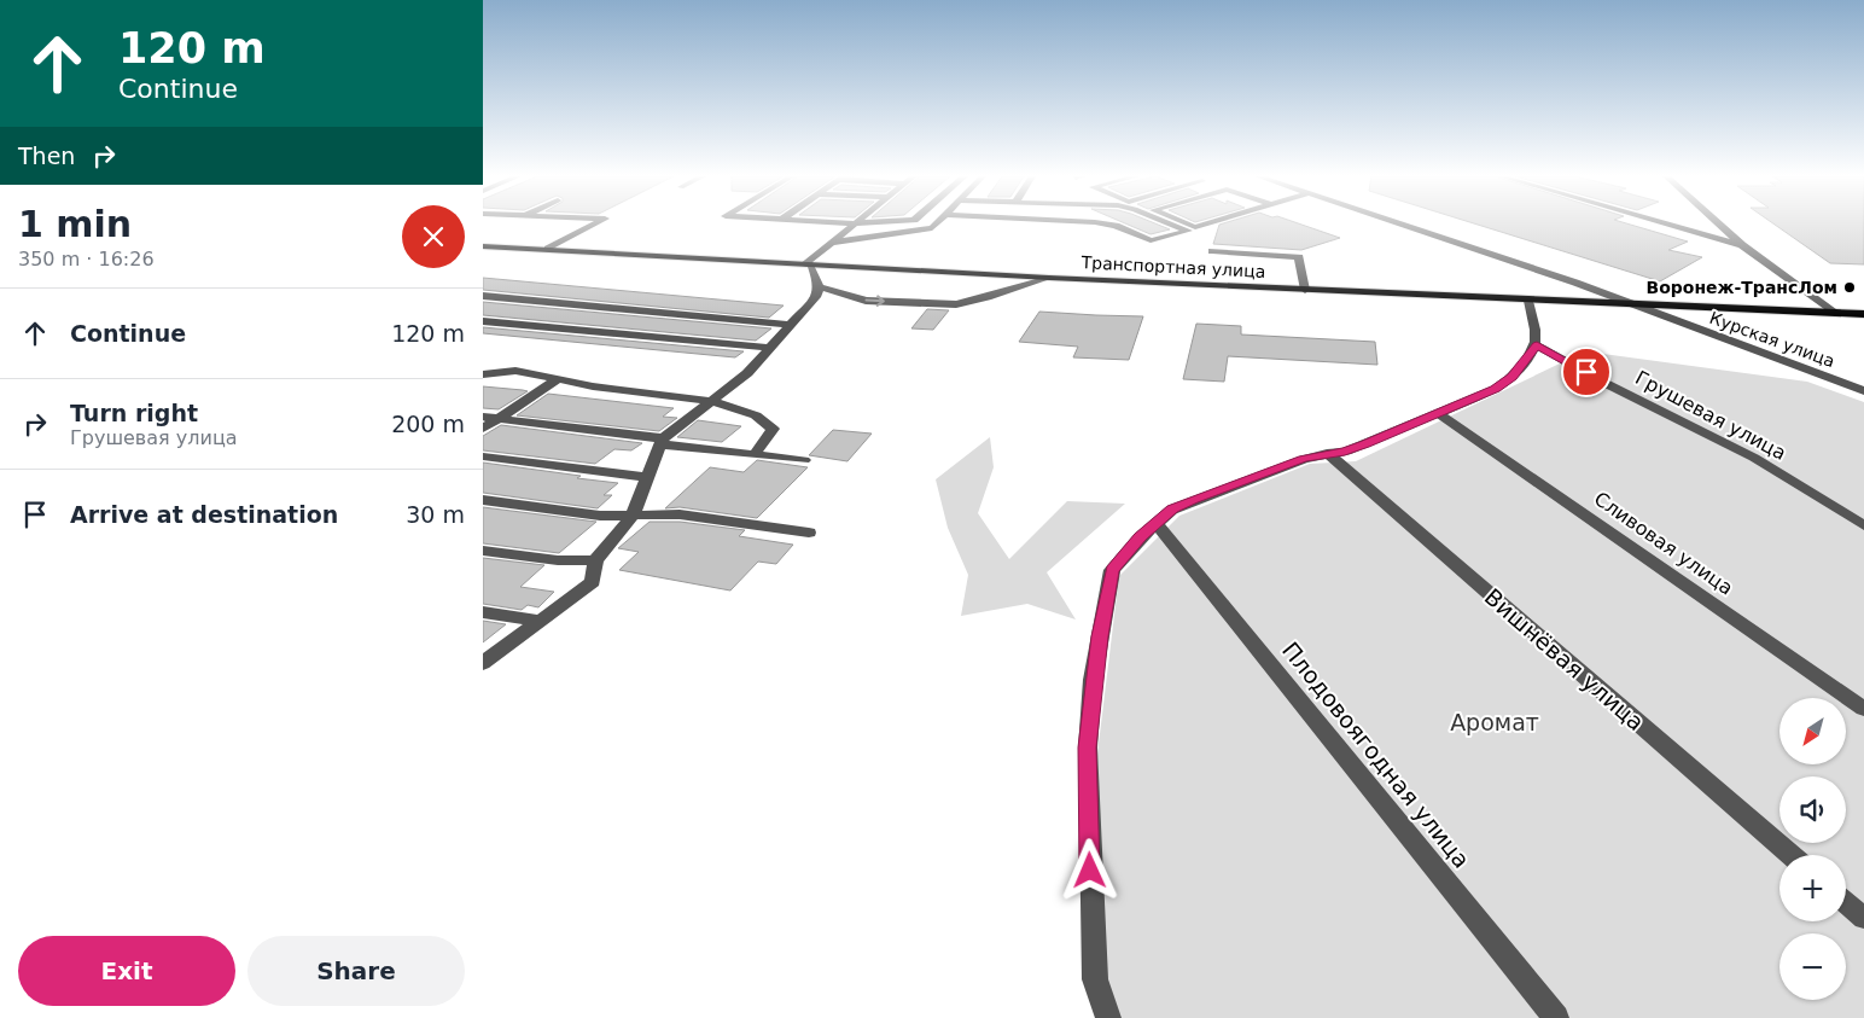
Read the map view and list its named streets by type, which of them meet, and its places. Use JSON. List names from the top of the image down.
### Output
{
  "streets": {
    "main road": ["Транспортная улица"],
    "street": [
      "Курская улица",
      "Грушевая улица",
      "Сливовая улица",
      "Вишнёвая улица",
      "Плодовоягодная улица"
    ]
  },
  "crossings": [
    ["Транспортная улица", "Курская улица"]
  ],
  "parks": ["Аромат"],
  "places": ["Воронеж-ТрансЛом"],
  "north": "bottom left",
  "page": {
    "turn": ["120 m", "Continue"],
    "then": "Then",
    "heading": ["1 min", "350 m · 16:26"],
    "list": [
      {
        "name": "Continue",
        "value": "120 m"
      },
      {
        "name": "Turn right",
        "note": "Грушевая улица",
        "value": "200 m"
      },
      {
        "name": "Arrive at destination",
        "value": "30 m"
      }
    ],
    "map_buttons": ["+", "−"],
    "buttons": ["Exit", "Share"]
  }
}
